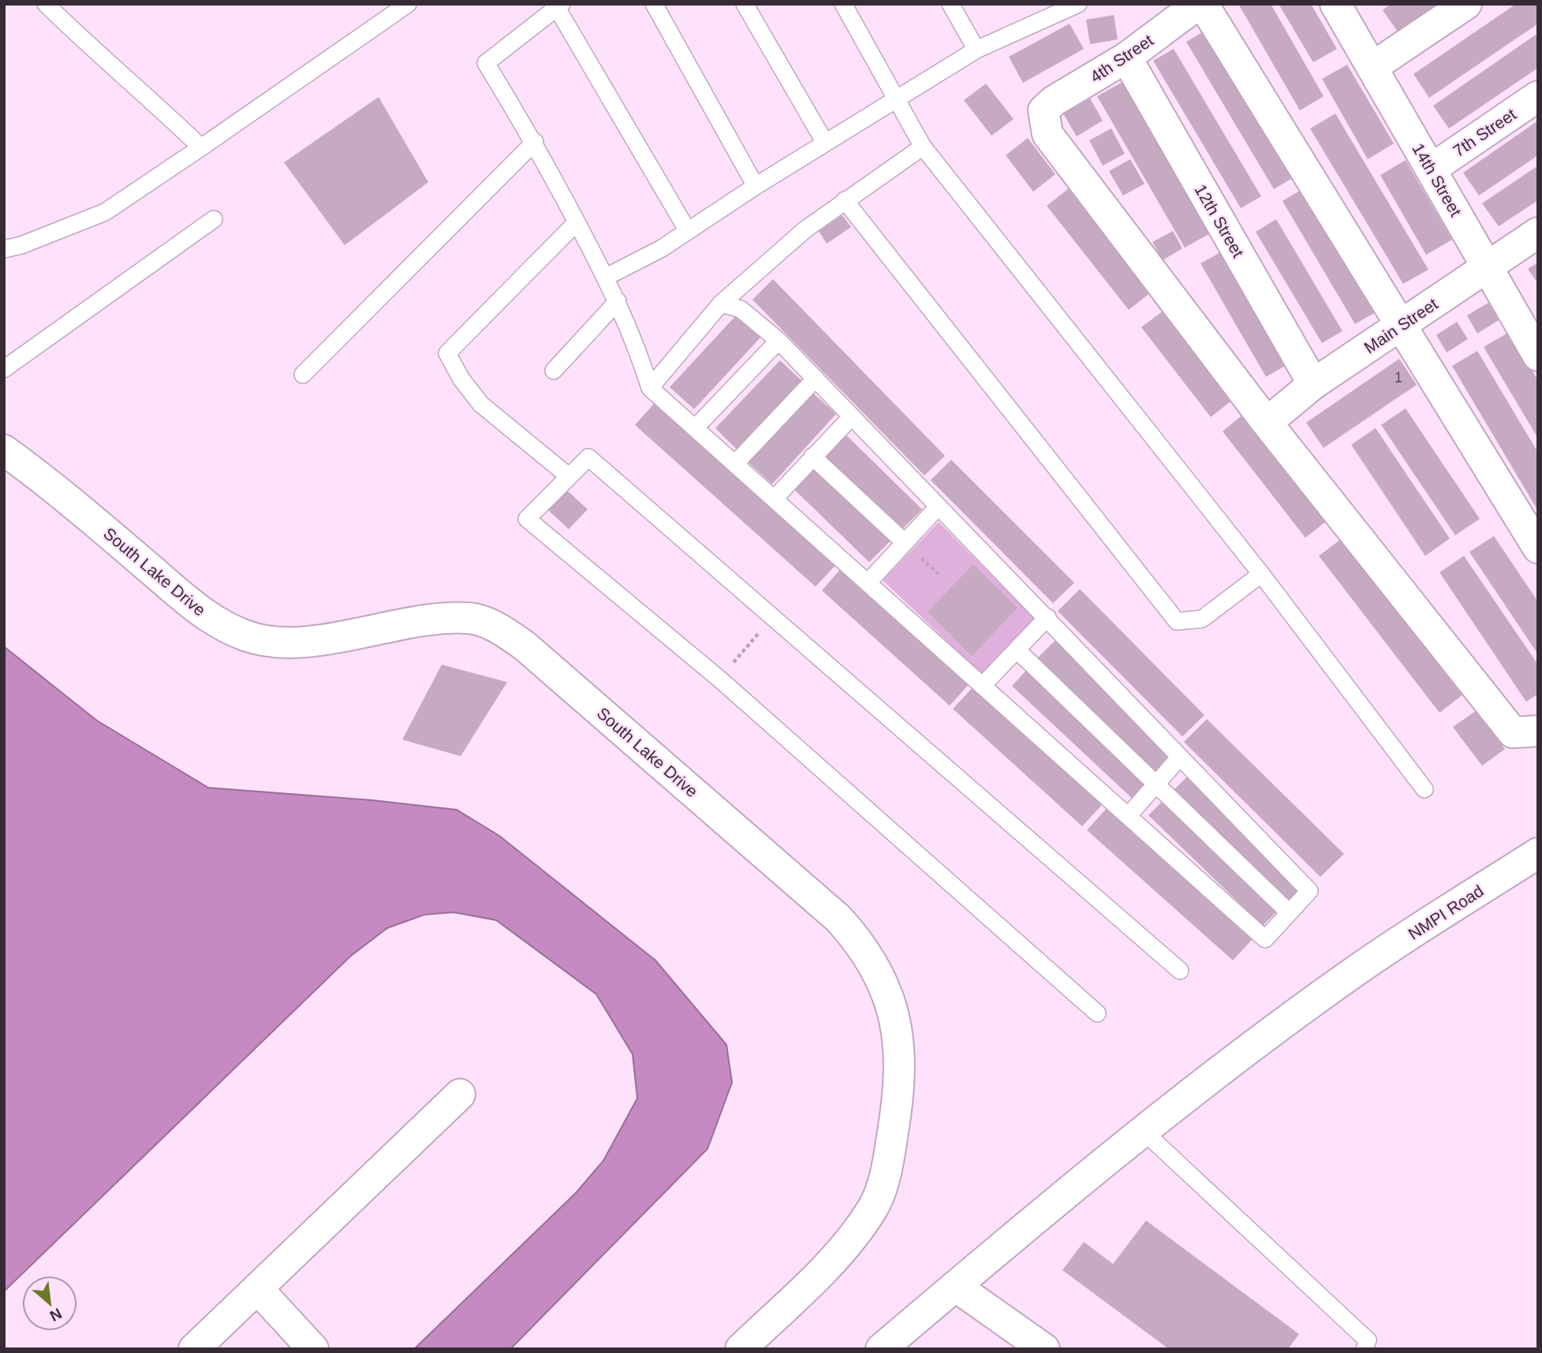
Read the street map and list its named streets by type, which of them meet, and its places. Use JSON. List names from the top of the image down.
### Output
{
  "streets": {
    "street": [
      "4th Street",
      "7th Street",
      "14th Street",
      "12th Street",
      "Main Street",
      "South Lake Drive",
      "NMPI Road"
    ]
  },
  "crossings": [
    ["4th Street", "12th Street"],
    ["4th Street", "Main Street"],
    ["7th Street", "14th Street"],
    ["14th Street", "Main Street"],
    ["12th Street", "Main Street"]
  ],
  "house_numbers": ["1"],
  "north": "bottom right"
}
